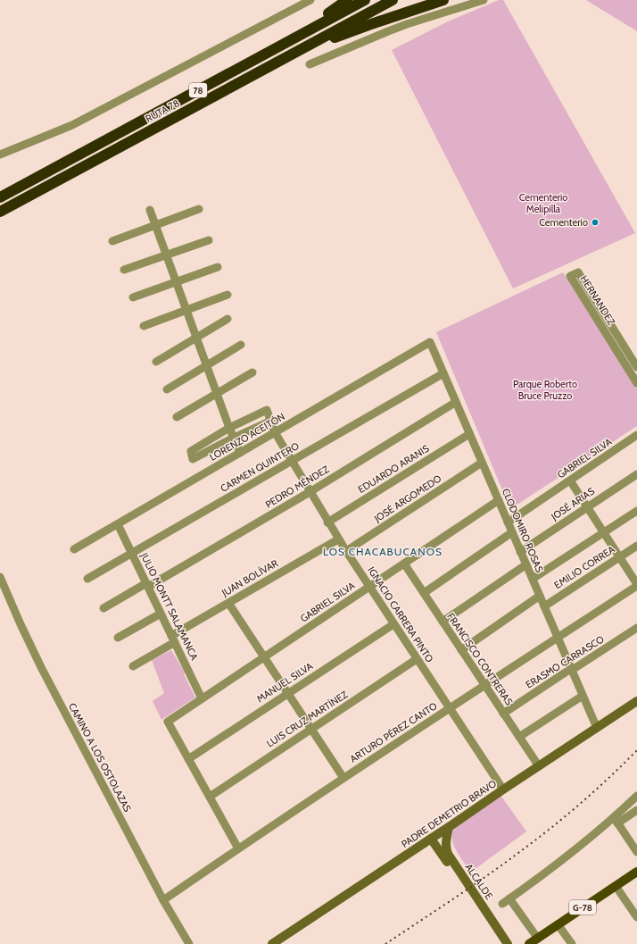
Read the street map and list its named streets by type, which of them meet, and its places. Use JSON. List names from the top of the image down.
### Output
{
  "streets": {
    "highway": ["78", "RUTA 78"],
    "main road": ["G-78"],
    "street": [
      "HERNANDEZ",
      "LORENZO ACEITÓN",
      "GABRIEL SILVA",
      "CARMEN QUINTERO",
      "EDUARDO ARANIS",
      "PEDRO MÉNDEZ",
      "JOSÉ ARGOMEDO",
      "JOSÉ ARIAS",
      "CLODOMIRO ROSAS",
      "EMILIO CORREA",
      "JUAN BOLÍVAR",
      "JULIO MONTT SALAMANCA",
      "IGNACIO CARRERA PINTO",
      "FRANCISCO CONTRERAS",
      "ERASMO CARRASCO",
      "MANUEL SILVA",
      "LUIS CRUZ MARTÍNEZ",
      "ARTURO PÉREZ CANTO",
      "CAMINO A LOS OSTOLAZAS",
      "PADRE DEMETRIO BRAVO",
      "ALCALDE"
    ]
  },
  "crossings": [
    ["LORENZO ACEITÓN", "CLODOMIRO ROSAS"],
    ["LORENZO ACEITÓN", "JULIO MONTT SALAMANCA"],
    ["LORENZO ACEITÓN", "IGNACIO CARRERA PINTO"],
    ["GABRIEL SILVA", "CLODOMIRO ROSAS"],
    ["GABRIEL SILVA", "JULIO MONTT SALAMANCA"],
    ["GABRIEL SILVA", "IGNACIO CARRERA PINTO"],
    ["GABRIEL SILVA", "FRANCISCO CONTRERAS"],
    ["GABRIEL SILVA", "MANUEL SILVA"],
    ["CARMEN QUINTERO", "CLODOMIRO ROSAS"],
    ["CARMEN QUINTERO", "JULIO MONTT SALAMANCA"],
    ["CARMEN QUINTERO", "IGNACIO CARRERA PINTO"],
    ["EDUARDO ARANIS", "CLODOMIRO ROSAS"],
    ["EDUARDO ARANIS", "IGNACIO CARRERA PINTO"],
    ["PEDRO MÉNDEZ", "CLODOMIRO ROSAS"],
    ["PEDRO MÉNDEZ", "JULIO MONTT SALAMANCA"],
    ["PEDRO MÉNDEZ", "IGNACIO CARRERA PINTO"],
    ["JOSÉ ARGOMEDO", "CLODOMIRO ROSAS"],
    ["JOSÉ ARGOMEDO", "IGNACIO CARRERA PINTO"],
    ["JOSÉ ARIAS", "CLODOMIRO ROSAS"],
    ["CLODOMIRO ROSAS", "EMILIO CORREA"],
    ["CLODOMIRO ROSAS", "ERASMO CARRASCO"],
    ["CLODOMIRO ROSAS", "ARTURO PÉREZ CANTO"],
    ["CLODOMIRO ROSAS", "PADRE DEMETRIO BRAVO"],
    ["JUAN BOLÍVAR", "JULIO MONTT SALAMANCA"],
    ["JUAN BOLÍVAR", "IGNACIO CARRERA PINTO"],
    ["IGNACIO CARRERA PINTO", "MANUEL SILVA"],
    ["IGNACIO CARRERA PINTO", "LUIS CRUZ MARTÍNEZ"],
    ["IGNACIO CARRERA PINTO", "ARTURO PÉREZ CANTO"],
    ["IGNACIO CARRERA PINTO", "PADRE DEMETRIO BRAVO"],
    ["FRANCISCO CONTRERAS", "ERASMO CARRASCO"],
    ["FRANCISCO CONTRERAS", "ARTURO PÉREZ CANTO"],
    ["FRANCISCO CONTRERAS", "PADRE DEMETRIO BRAVO"],
    ["ARTURO PÉREZ CANTO", "CAMINO A LOS OSTOLAZAS"],
    ["PADRE DEMETRIO BRAVO", "ALCALDE"]
  ],
  "districts": ["LOS CHACABUCANOS"],
  "parks": ["Cementerio Melipilla", "Parque Roberto Bruce Pruzzo"],
  "places": ["Cementerio"]
}
